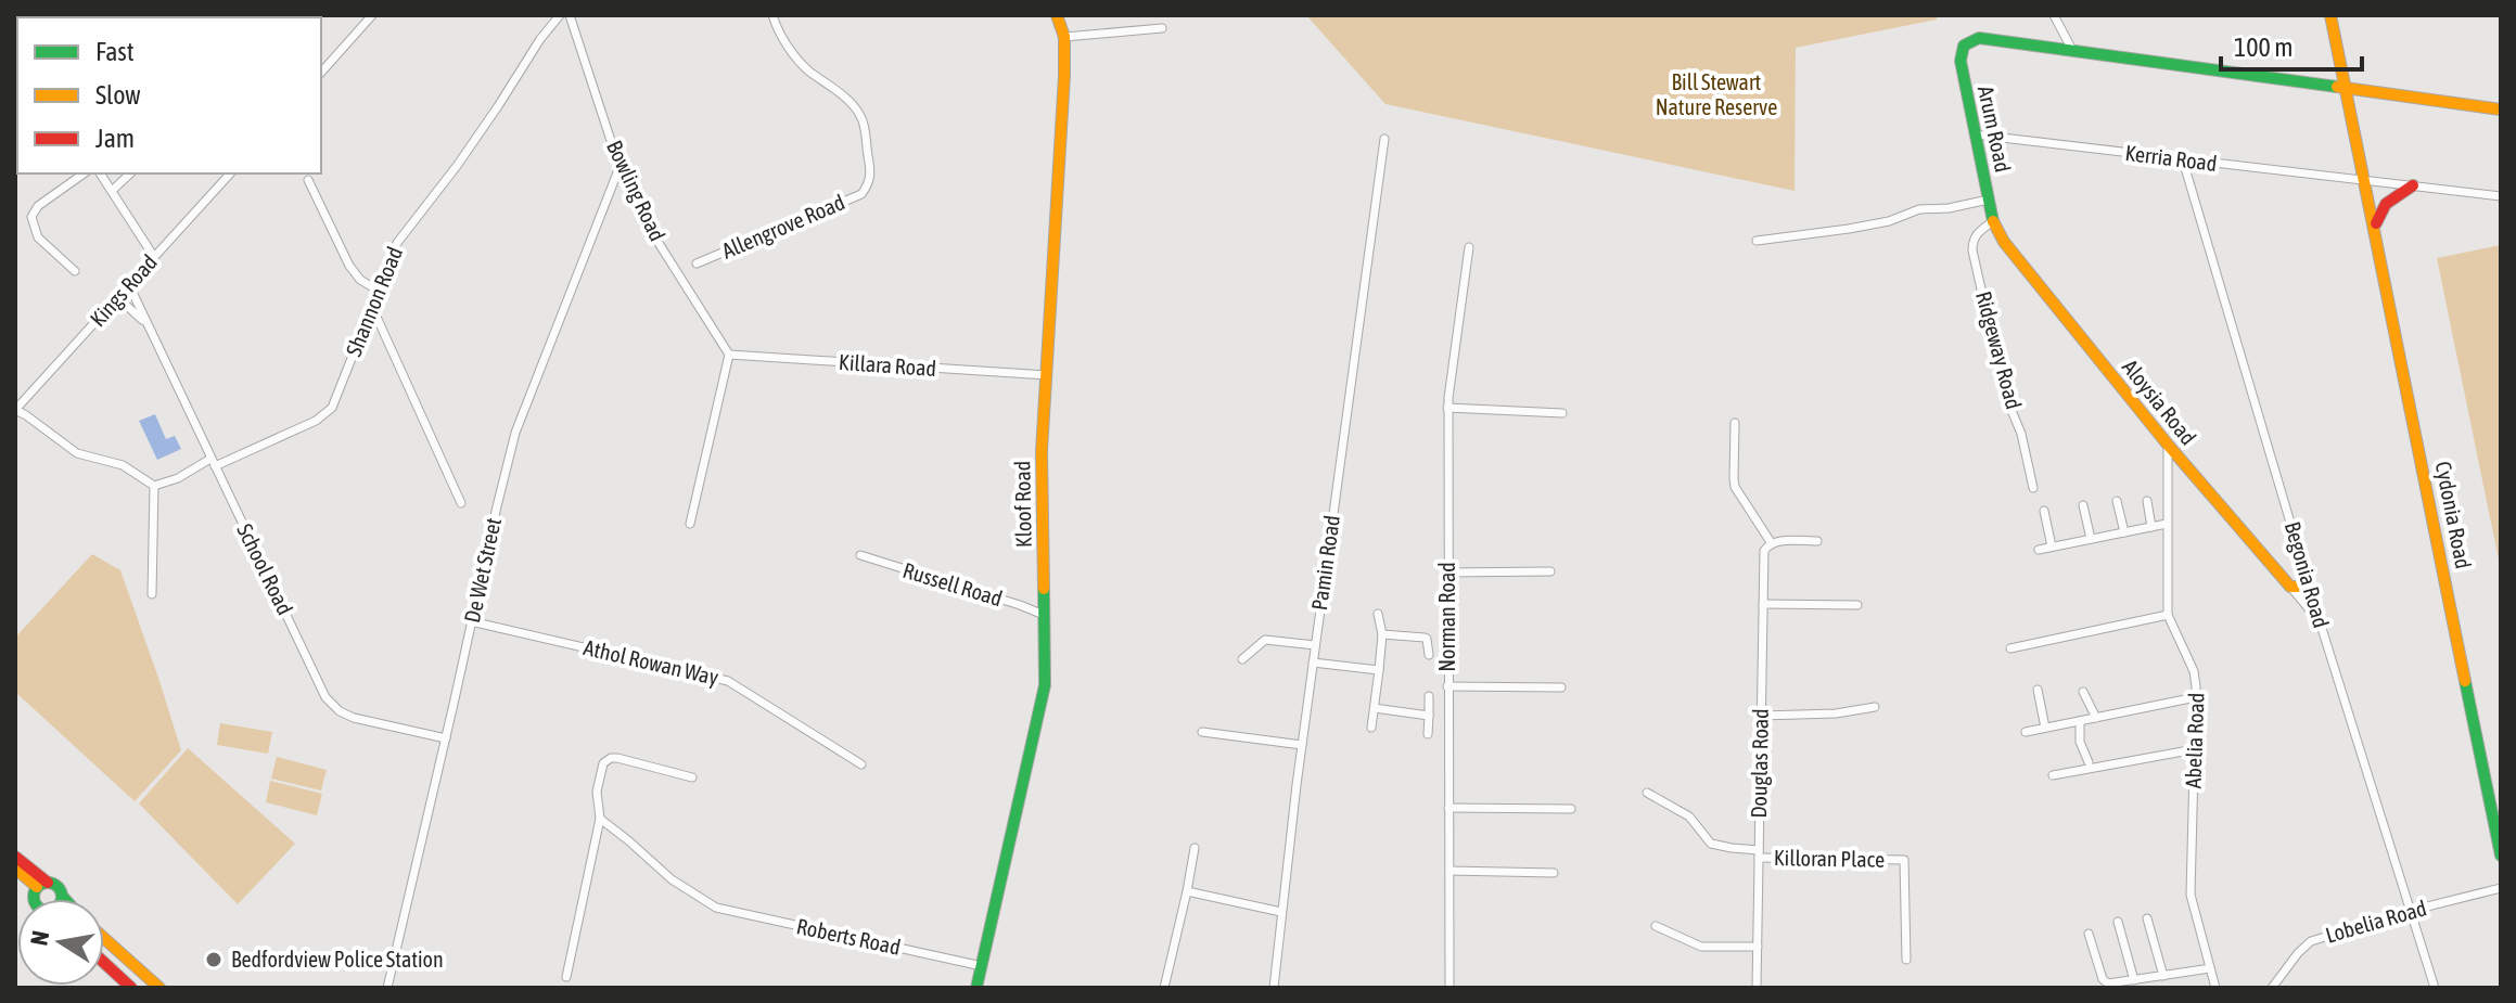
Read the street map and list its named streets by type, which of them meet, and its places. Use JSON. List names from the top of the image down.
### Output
{
  "streets": {
    "street": [
      "Arum Road",
      "Kerria Road",
      "Bowling Road",
      "Allengrove Road",
      "Kings Road",
      "Shannon Road",
      "Ridgeway Road",
      "Killara Road",
      "Aloysia Road",
      "Kloof Road",
      "Cydonia Road",
      "Pamin Road",
      "School Road",
      "De Wet Street",
      "Begonia Road",
      "Russell Road",
      "Norman Road",
      "Athol Rowan Way",
      "Abelia Road",
      "Douglas Road",
      "Killoran Place",
      "Lobelia Road",
      "Roberts Road"
    ]
  },
  "crossings": [
    ["Arum Road", "Kerria Road"],
    ["Arum Road", "Ridgeway Road"],
    ["Arum Road", "Aloysia Road"],
    ["Kerria Road", "Cydonia Road"],
    ["Kerria Road", "Begonia Road"],
    ["Bowling Road", "Killara Road"],
    ["Bowling Road", "De Wet Street"],
    ["Kings Road", "School Road"],
    ["Shannon Road", "School Road"],
    ["Ridgeway Road", "Aloysia Road"],
    ["Killara Road", "Kloof Road"],
    ["Aloysia Road", "Abelia Road"],
    ["Kloof Road", "Russell Road"],
    ["Kloof Road", "Roberts Road"],
    ["School Road", "De Wet Street"],
    ["De Wet Street", "Athol Rowan Way"],
    ["Begonia Road", "Lobelia Road"],
    ["Douglas Road", "Killoran Place"]
  ],
  "parks": ["Bill Stewart Nature Reserve"],
  "places": ["Bedfordview Police Station"],
  "legend": ["Fast", "Slow", "Jam"],
  "scale_bar": "100 m",
  "north": "left"
}
